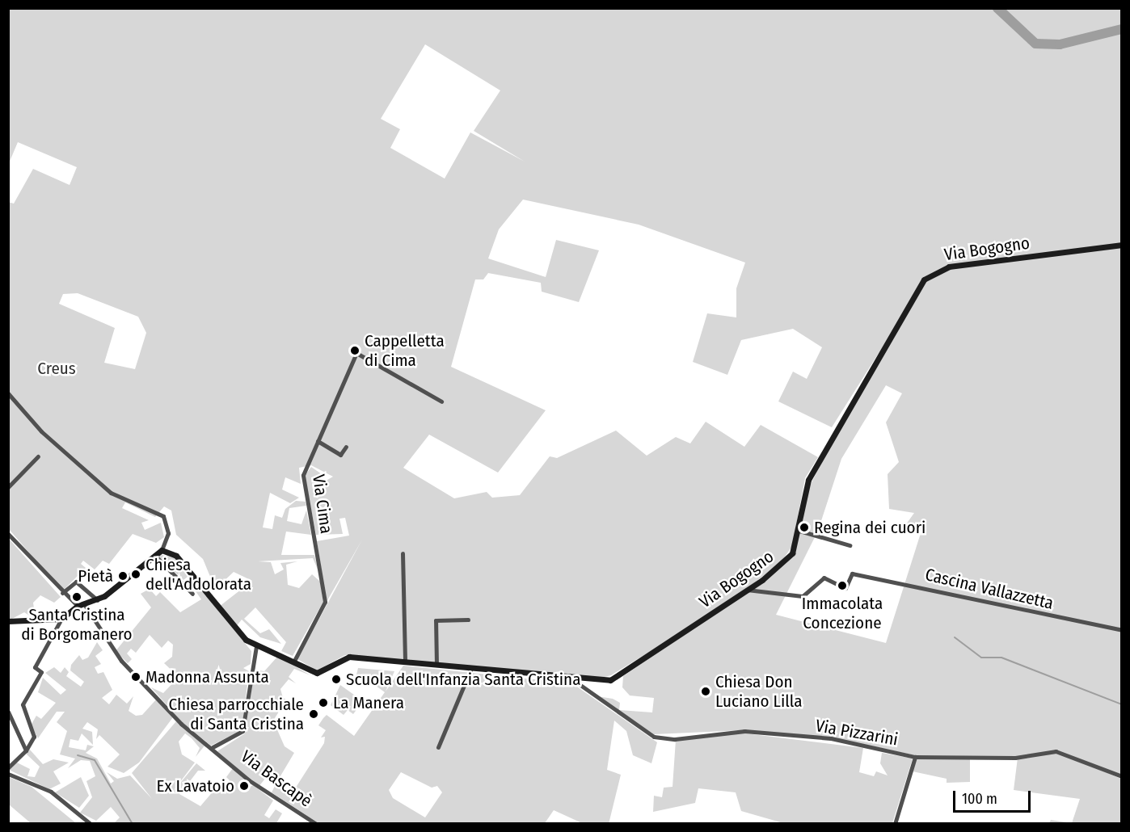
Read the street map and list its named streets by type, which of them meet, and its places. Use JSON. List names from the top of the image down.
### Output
{
  "streets": {
    "main road": ["Via Bogogno"],
    "street": [
      "Via Cima",
      "Cascina Vallazzetta",
      "Via Pizzarini",
      "Via Bascapè"
    ]
  },
  "crossings": [
    ["Via Bogogno", "Via Cima"],
    ["Via Bogogno", "Cascina Vallazzetta"],
    ["Via Bogogno", "Via Pizzarini"]
  ],
  "parks": ["Creus"],
  "places": [
    "Cappelletta di Cima",
    "Regina dei cuori",
    "Chiesa dell'Addolorata",
    "Pietà",
    "Immacolata Concezione",
    "Santa Cristina di Borgomanero",
    "Madonna Assunta",
    "Scuola dell'Infanzia Santa Cristina",
    "Chiesa Don Luciano Lilla",
    "La Manera",
    "Chiesa parrocchiale di Santa Cristina",
    "Ex Lavatoio"
  ],
  "scale_bar": "100 m"
}
